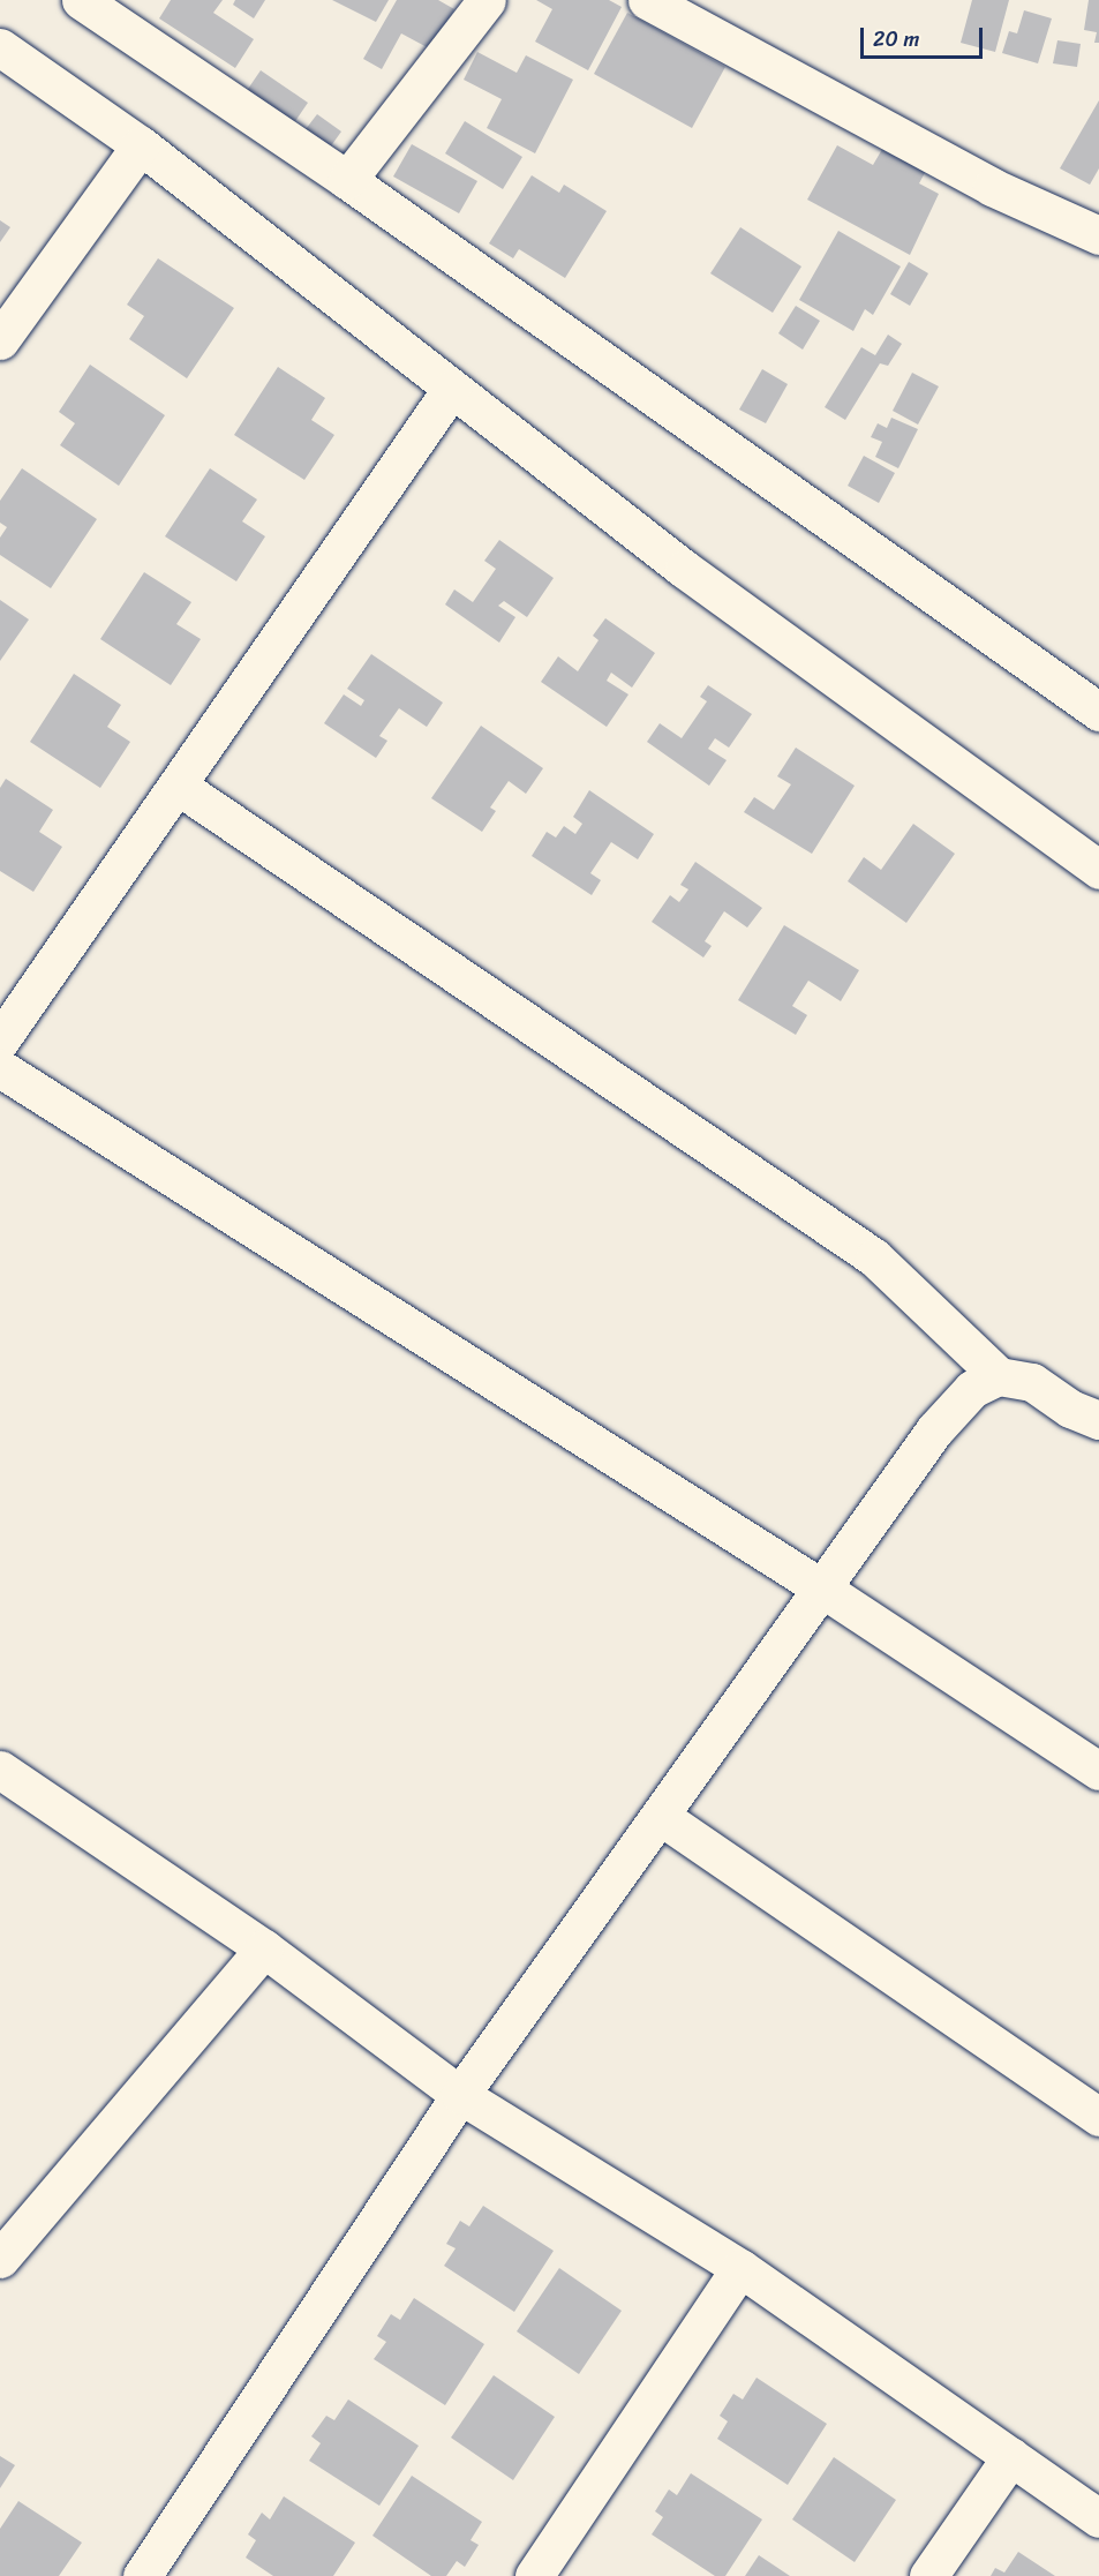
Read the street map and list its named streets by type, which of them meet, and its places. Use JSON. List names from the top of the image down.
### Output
{
  "scale_bar": "20 m"
}
